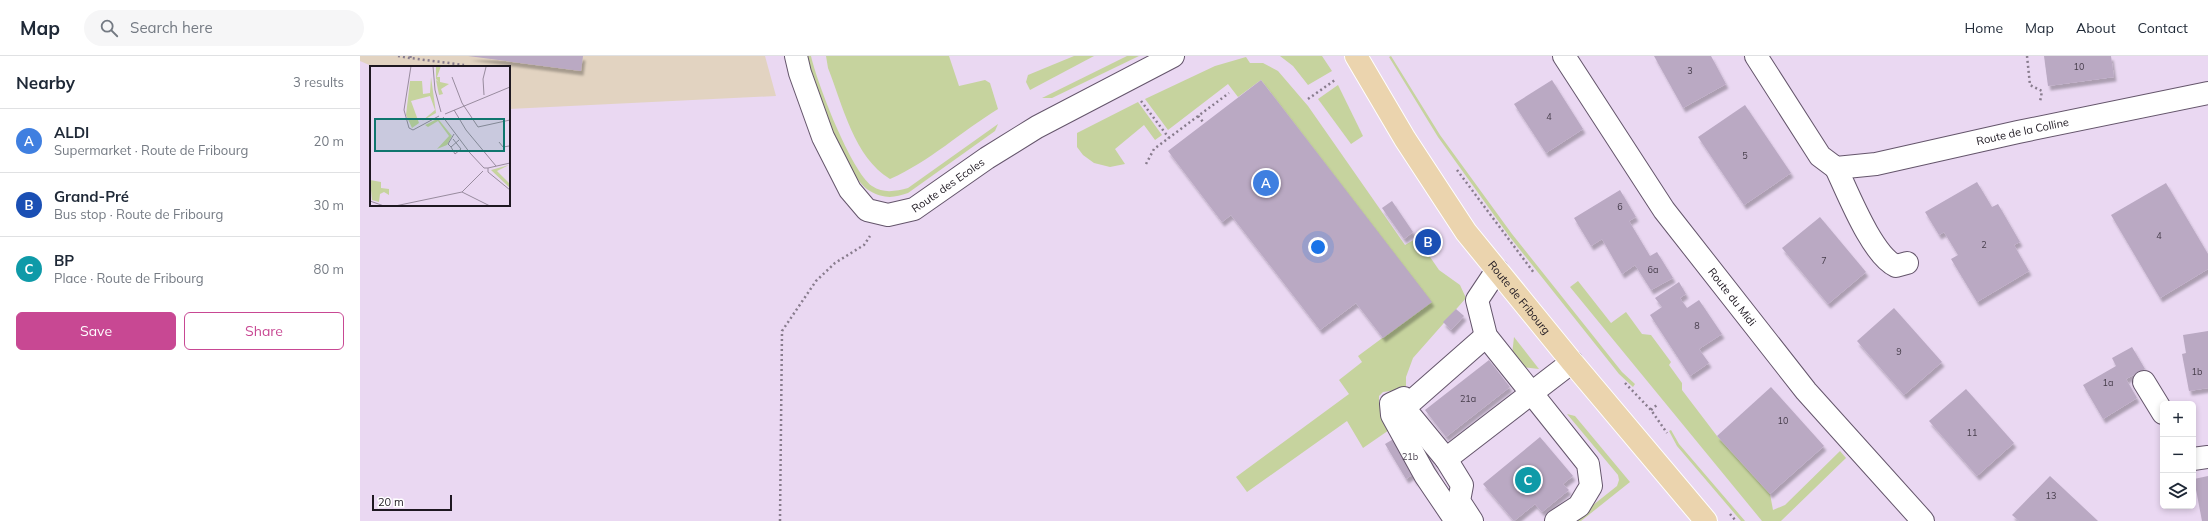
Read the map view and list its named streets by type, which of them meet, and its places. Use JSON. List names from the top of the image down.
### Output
{
  "streets": {
    "main road": ["Route de Fribourg"],
    "street": ["Route de la Colline", "Route des Ecoles", "Route du Midi"]
  },
  "house_numbers": [
    "10",
    "3",
    "4",
    "5",
    "6",
    "4",
    "2",
    "7",
    "6a",
    "8",
    "9",
    "1b",
    "1a",
    "21a",
    "10",
    "11",
    "21b",
    "13"
  ],
  "scale_bar": "20 m",
  "page": {
    "header": "Map",
    "search": "Search here",
    "nav": [
      "Home",
      "Map",
      "About",
      "Contact"
    ],
    "heading": ["Nearby", "3 results"],
    "list": [
      {
        "mark": "A",
        "name": "ALDI",
        "note": "Supermarket · Route de Fribourg",
        "value": "20 m"
      },
      {
        "mark": "B",
        "name": "Grand-Pré",
        "note": "Bus stop · Route de Fribourg",
        "value": "30 m"
      },
      {
        "mark": "C",
        "name": "BP",
        "note": "Place · Route de Fribourg",
        "value": "80 m"
      }
    ],
    "pins": ["A", "B", "C"],
    "buttons": ["Save", "Share"],
    "map_buttons": ["+", "−"],
    "scale": "20 m"
  }
}
